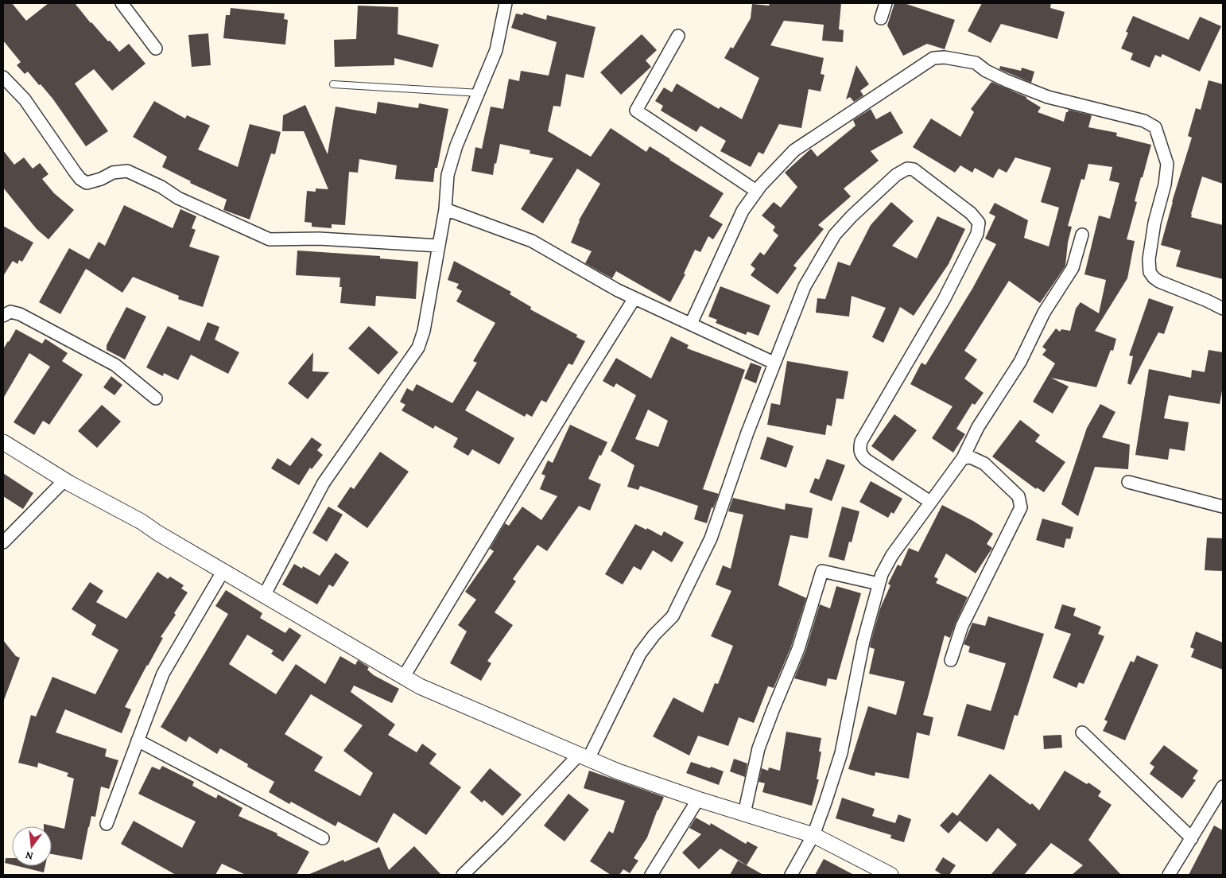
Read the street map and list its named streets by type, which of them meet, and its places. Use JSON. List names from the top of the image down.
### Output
{
  "north": "bottom"
}
